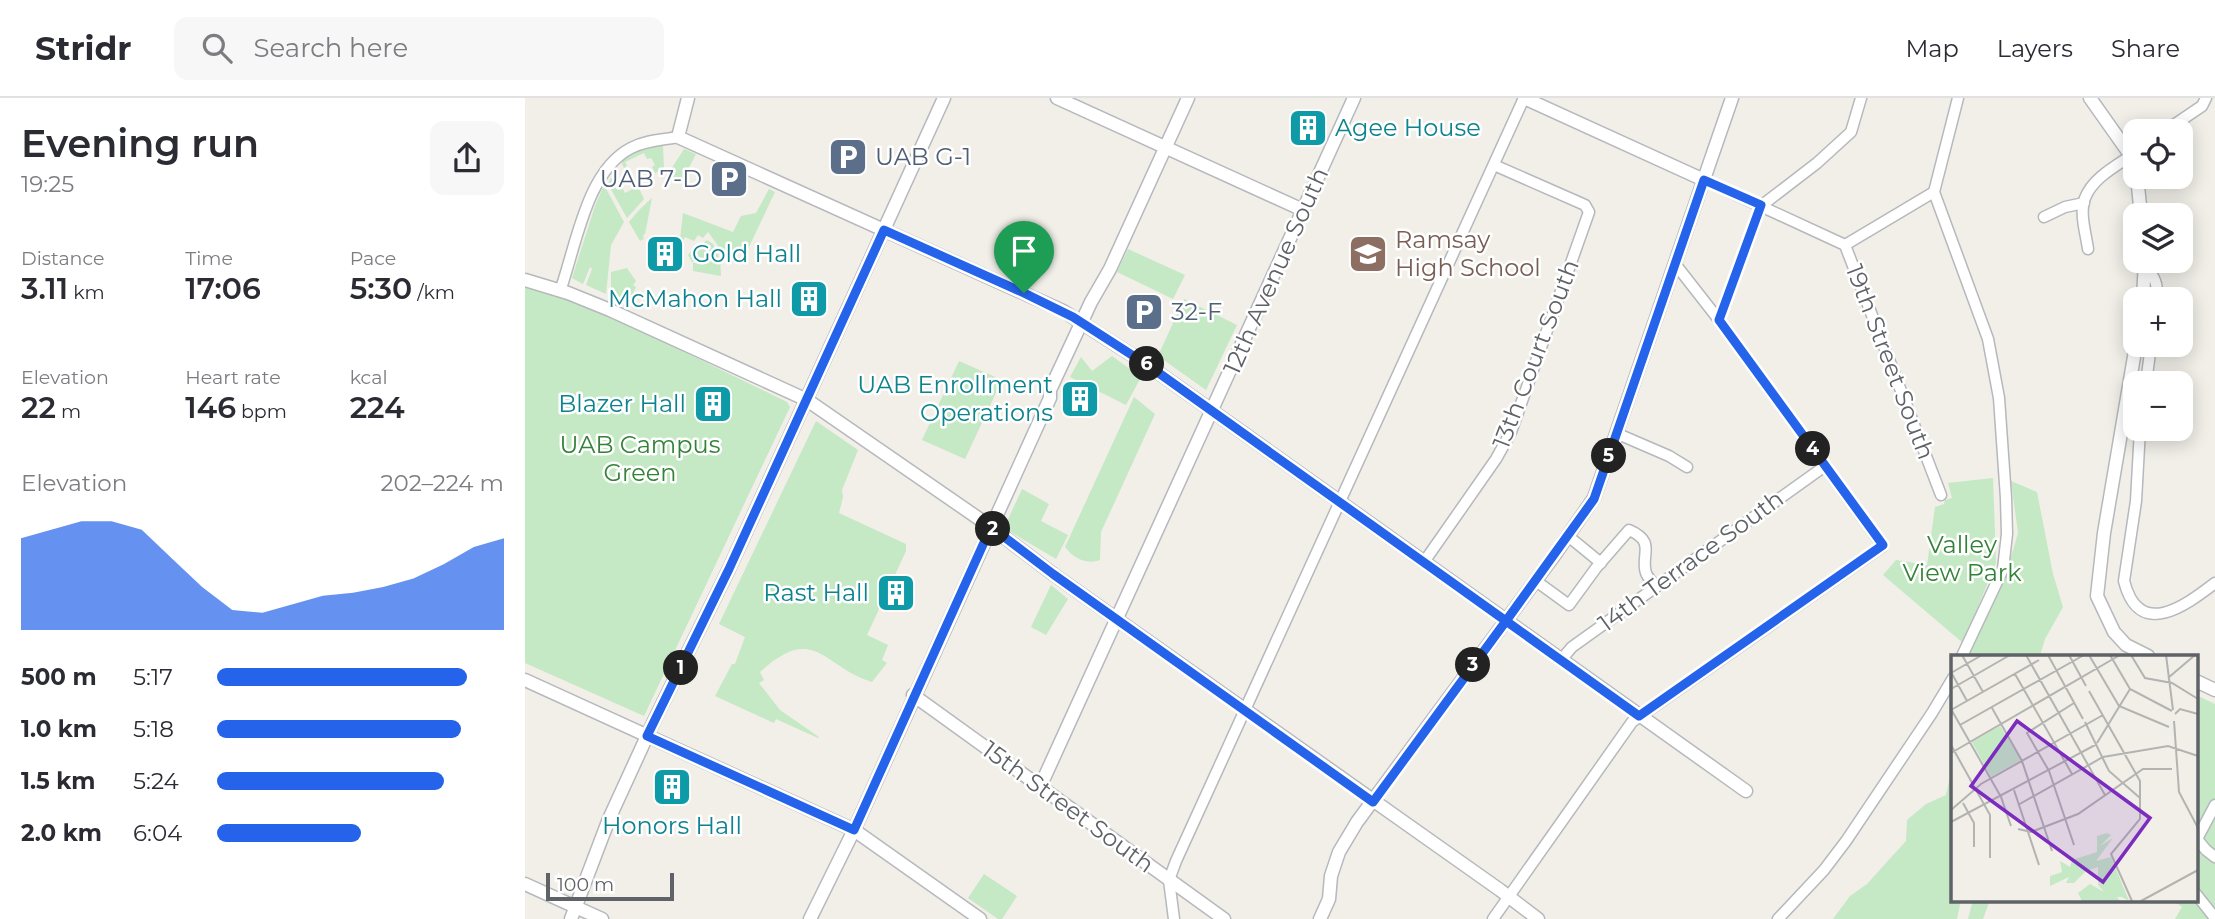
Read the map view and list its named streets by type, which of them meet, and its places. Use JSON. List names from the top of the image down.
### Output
{
  "streets": {
    "street": [
      "12th Avenue South",
      "13th Court South",
      "19th Street South",
      "14th Terrace South",
      "15th Street South"
    ]
  },
  "crossings": [
    ["12th Avenue South", "15th Street South"]
  ],
  "parks": ["UAB Campus Green", "Valley View Park"],
  "places": {
    "building": [
      "Agee House",
      "Gold Hall",
      "McMahon Hall",
      "UAB Enrollment Operations",
      "Blazer Hall",
      "Rast Hall",
      "Honors Hall"
    ],
    "parking": ["UAB G-1", "UAB 7-D", "32-F"],
    "school or university": ["Ramsay High School"]
  },
  "scale_bar": "100 m",
  "page": {
    "header": "Stridr",
    "search": "Search here",
    "nav": ["Map", "Layers", "Share"],
    "heading": ["Evening run", "19:25"],
    "map_buttons": ["+", "−"],
    "stats": [
      ["Distance", "3.11 km"],
      ["Time", "17:06"],
      ["Pace", "5:30 /km"],
      ["Elevation", "22 m"],
      ["Heart rate", "146 bpm"],
      ["kcal", "224"]
    ],
    "pins": [
      "6",
      "4",
      "5",
      "2",
      "3",
      "1"
    ],
    "chart": ["Elevation", "202–224 m"],
    "list": [
      {
        "name": "500 m",
        "note": "5:17"
      },
      {
        "name": "1.0 km",
        "note": "5:18"
      },
      {
        "name": "1.5 km",
        "note": "5:24"
      },
      {
        "name": "2.0 km",
        "note": "6:04"
      }
    ],
    "scale": "100 m"
  }
}
